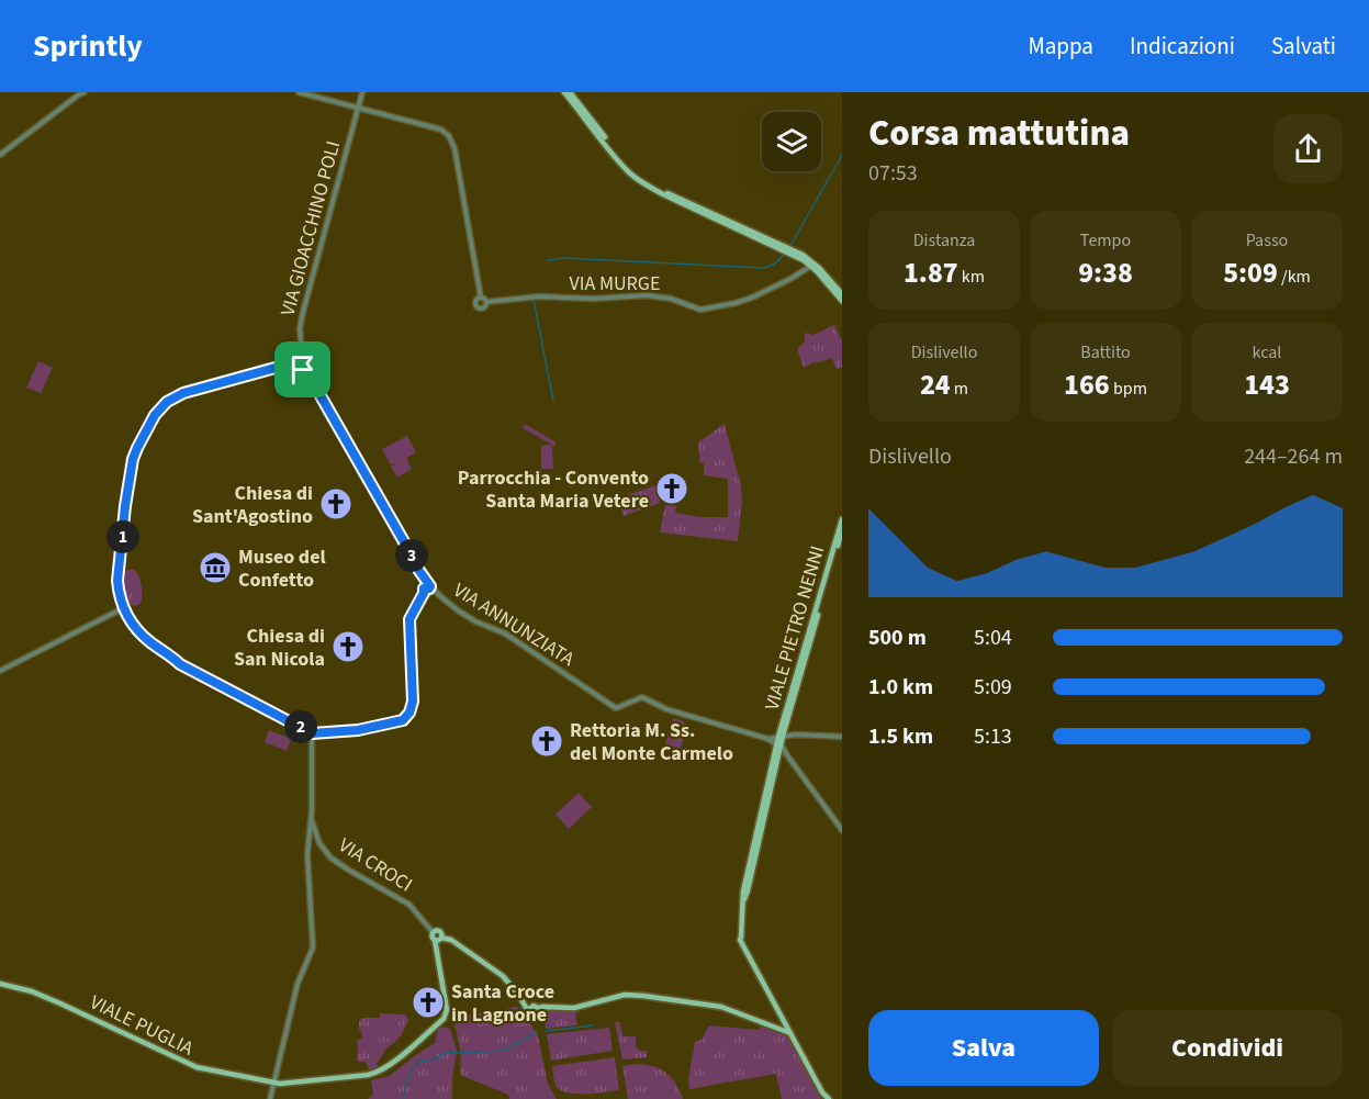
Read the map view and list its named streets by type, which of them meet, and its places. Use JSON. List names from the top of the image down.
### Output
{
  "streets": {
    "main road": ["VIALE PIETRO NENNI", "VIALE PUGLIA"],
    "street": [
      "VIA GIOACCHINO POLI",
      "VIA MURGE",
      "VIA ANNUNZIATA",
      "VIA CROCI"
    ]
  },
  "crossings": [
    ["VIA GIOACCHINO POLI", "VIA ANNUNZIATA"],
    ["VIA CROCI", "VIALE PUGLIA"]
  ],
  "places": {
    "church": [
      "Parrocchia - Convento Santa Maria Vetere",
      "Chiesa di Sant'Agostino",
      "Chiesa di San Nicola",
      "Rettoria M. Ss. del Monte Carmelo",
      "Santa Croce in Lagnone"
    ],
    "museum": ["Museo del Confetto"]
  },
  "page": {
    "header": "Sprintly",
    "nav": ["Mappa", "Indicazioni", "Salvati"],
    "heading": ["Corsa mattutina", "07:53"],
    "stats": [
      ["Distanza", "1.87 km"],
      ["Tempo", "9:38"],
      ["Passo", "5:09 /km"],
      ["Dislivello", "24 m"],
      ["Battito", "166 bpm"],
      ["kcal", "143"]
    ],
    "chart": ["Dislivello", "244–264 m"],
    "pins": ["1", "3", "2"],
    "list": [
      {
        "name": "500 m",
        "note": "5:04"
      },
      {
        "name": "1.0 km",
        "note": "5:09"
      },
      {
        "name": "1.5 km",
        "note": "5:13"
      }
    ],
    "buttons": ["Salva", "Condividi"]
  }
}
